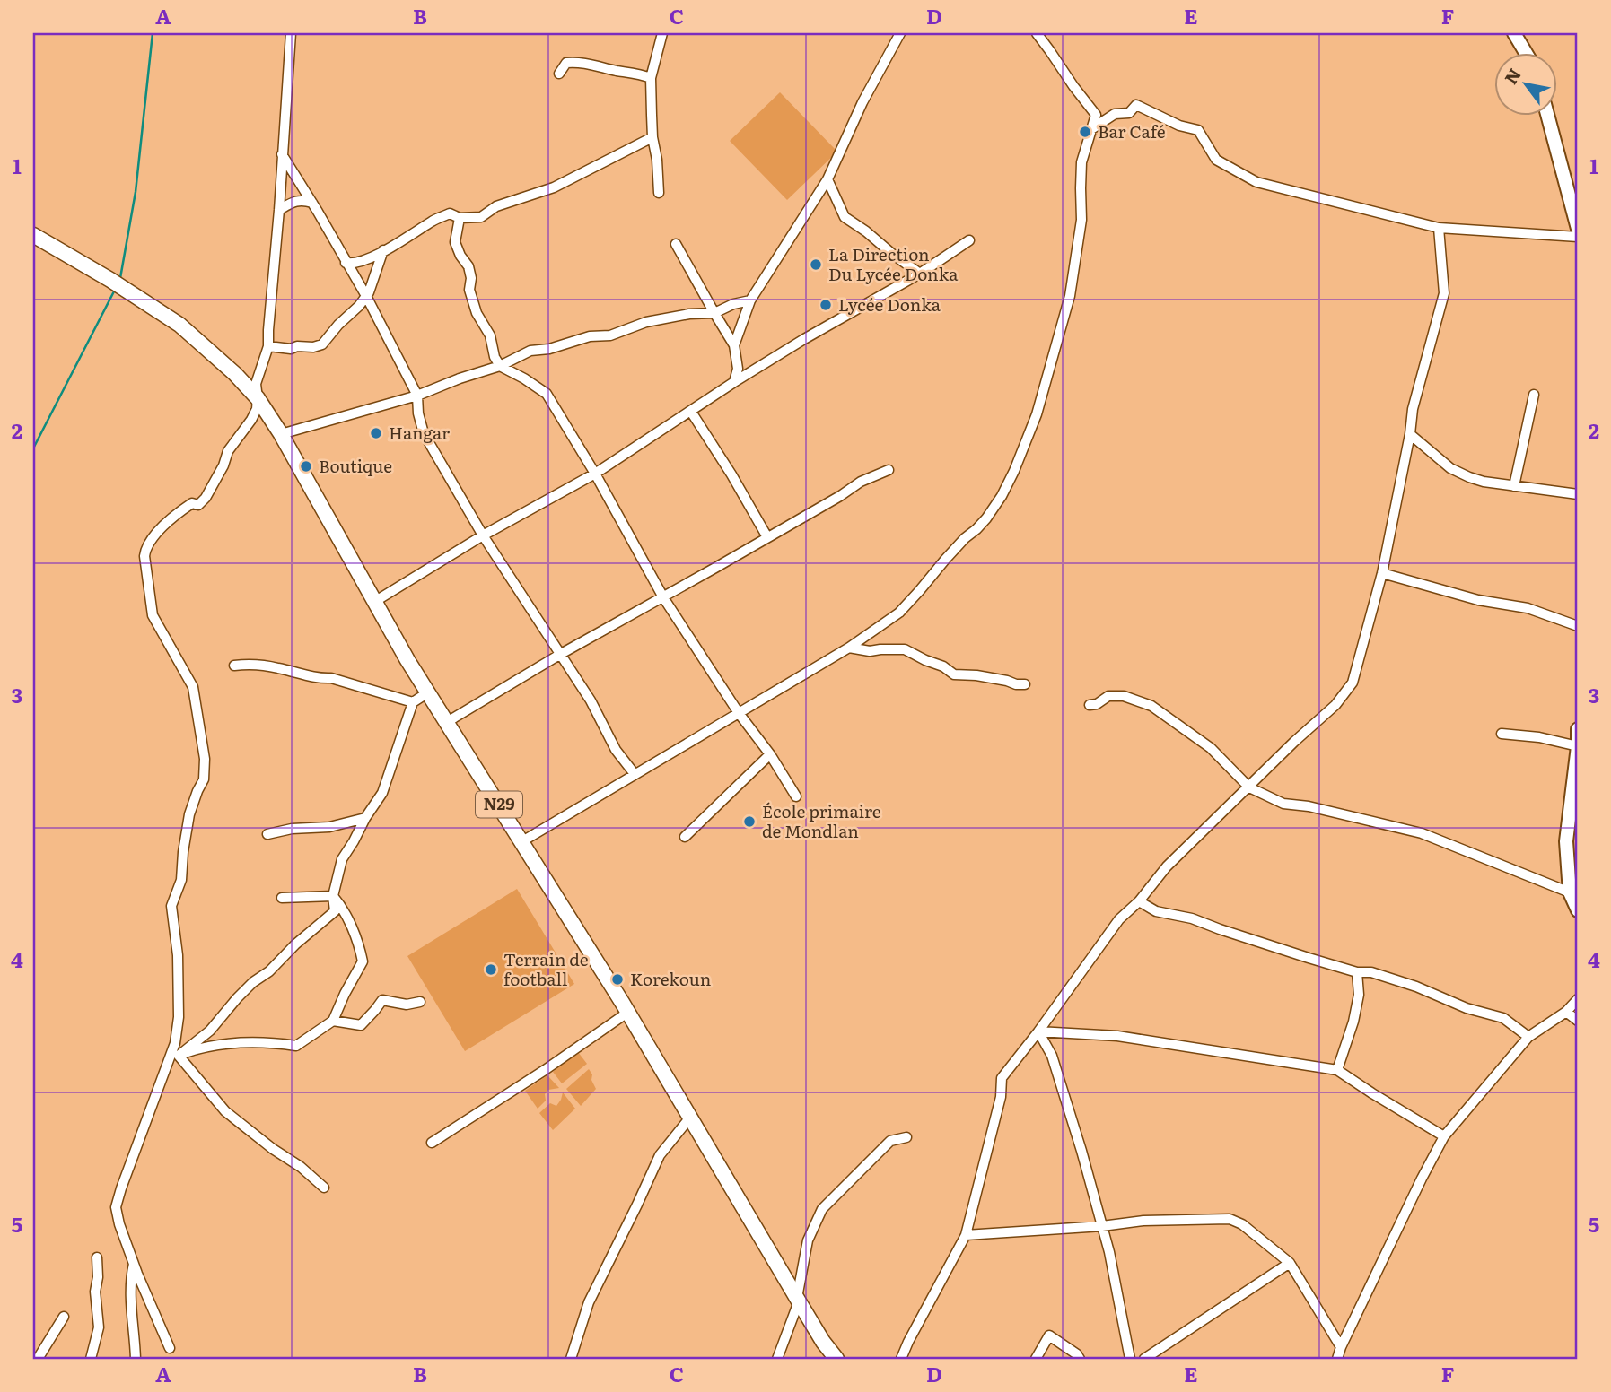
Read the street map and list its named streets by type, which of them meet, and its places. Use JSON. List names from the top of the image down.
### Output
{
  "streets": {
    "main road": ["N29"]
  },
  "places": [
    "Bar Café",
    "La Direction Du Lycée Donka",
    "Lycée Donka",
    "Hangar",
    "Boutique",
    "École primaire de Mondlan",
    "Terrain de football",
    "Korekoun"
  ],
  "north": "top left",
  "grid": {
    "columns": [
      "A",
      "B",
      "C",
      "D",
      "E",
      "F"
    ],
    "rows": [
      "1",
      "2",
      "3",
      "4",
      "5"
    ]
  }
}
